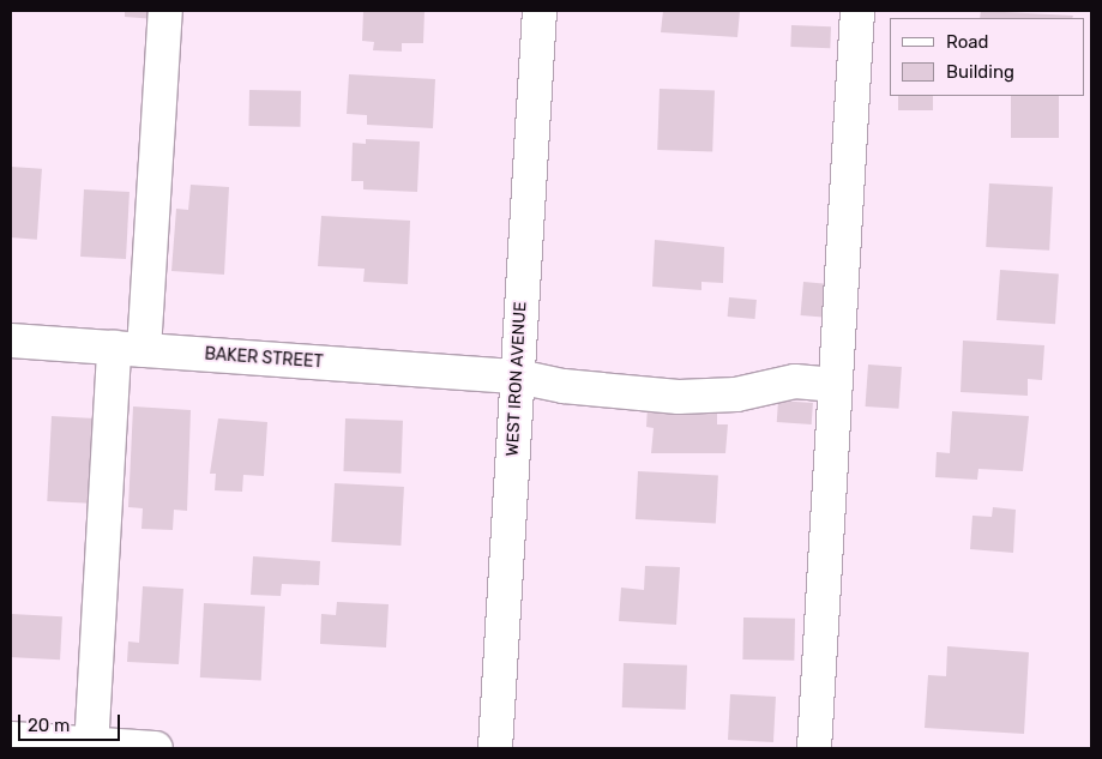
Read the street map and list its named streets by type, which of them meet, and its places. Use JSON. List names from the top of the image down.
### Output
{
  "streets": {
    "street": ["BAKER STREET", "WEST IRON AVENUE"]
  },
  "crossings": [
    ["BAKER STREET", "WEST IRON AVENUE"]
  ],
  "legend": ["Road", "Building"],
  "scale_bar": "20 m"
}
